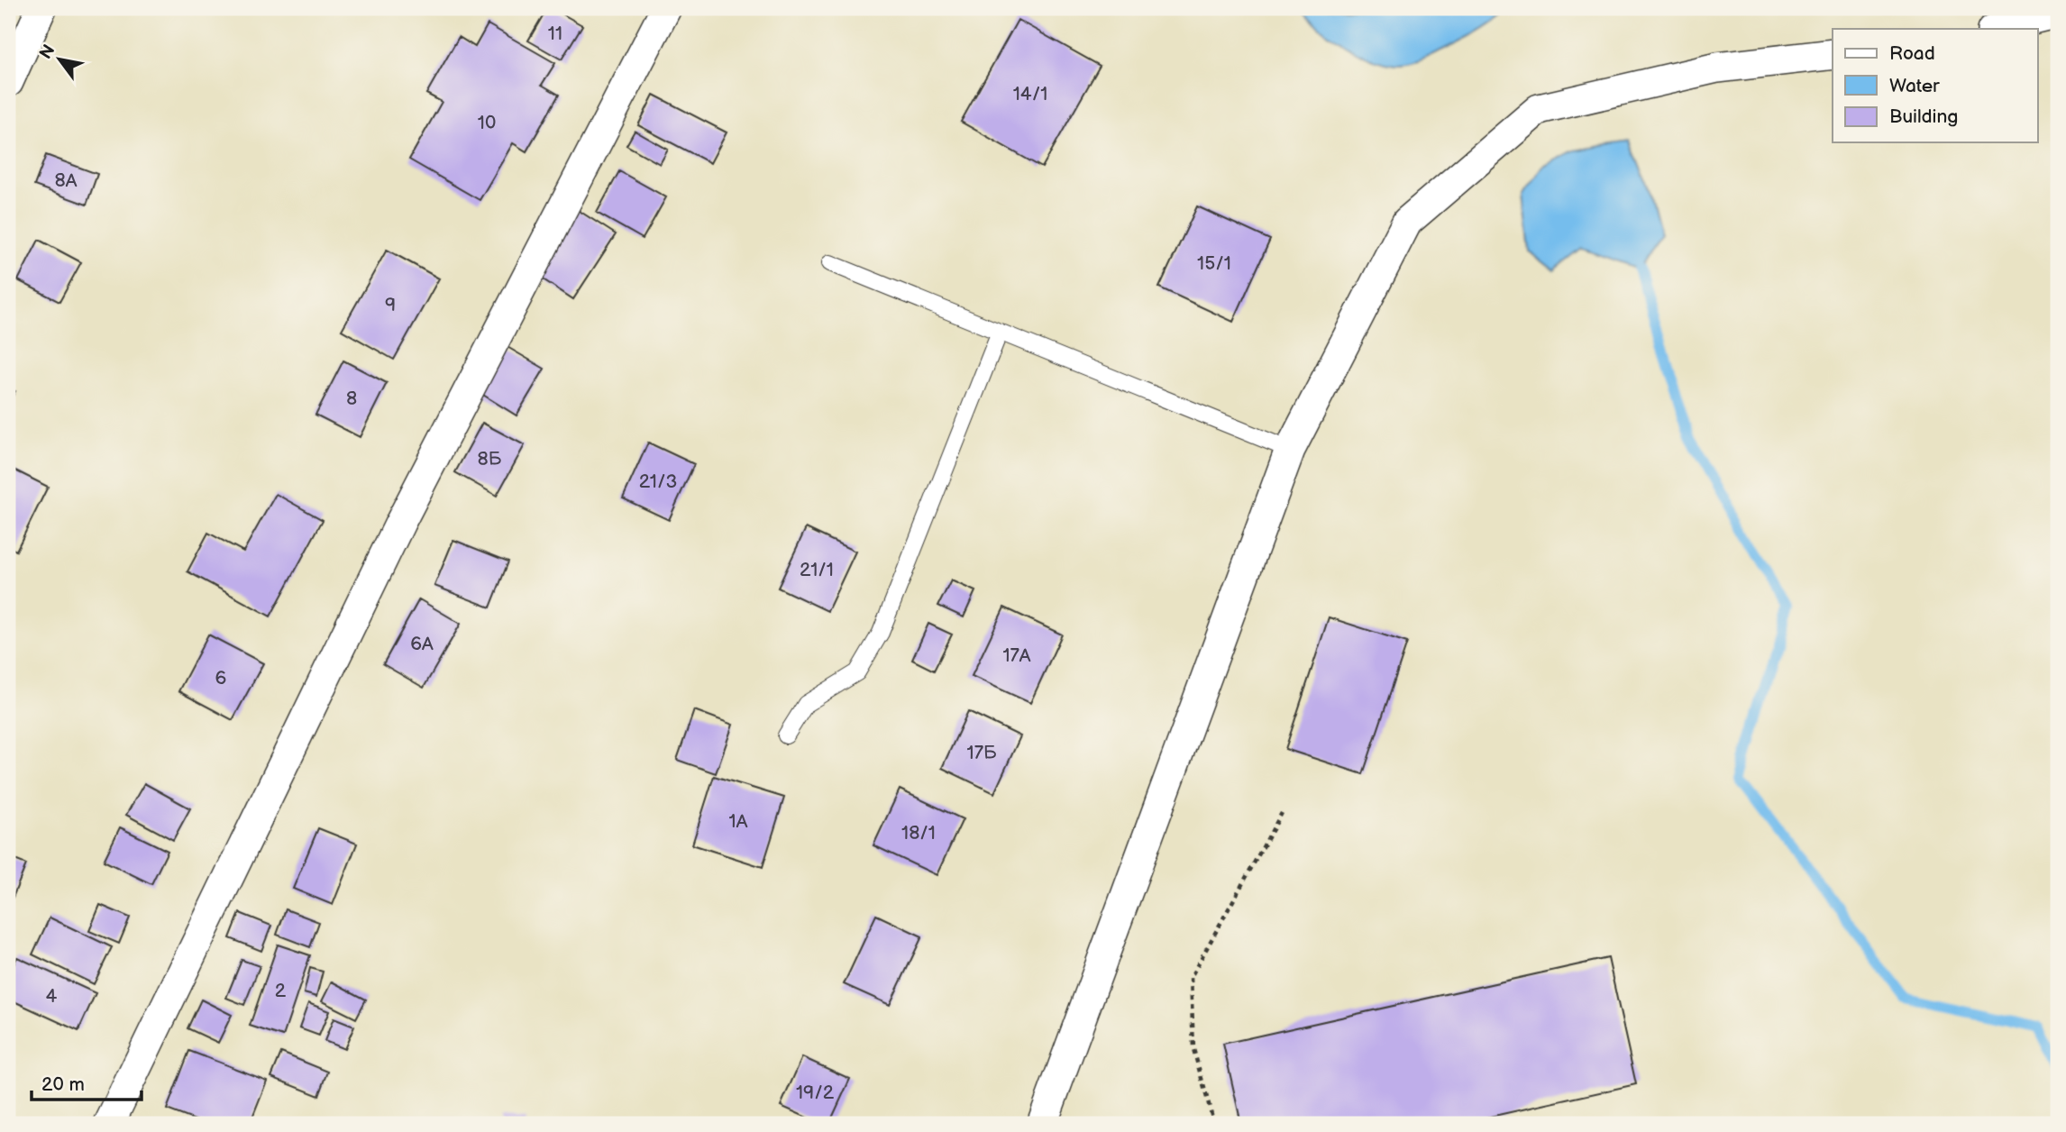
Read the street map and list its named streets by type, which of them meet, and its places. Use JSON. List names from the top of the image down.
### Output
{
  "house_numbers": [
    "11",
    "14/1",
    "10",
    "8А",
    "15/1",
    "9",
    "8",
    "8Б",
    "21/3",
    "21/1",
    "6А",
    "17А",
    "6",
    "17Б",
    "1А",
    "18/1",
    "2",
    "4",
    "19/2"
  ],
  "legend": ["Road", "Water", "Building"],
  "scale_bar": "20 m",
  "north": "top left"
}
